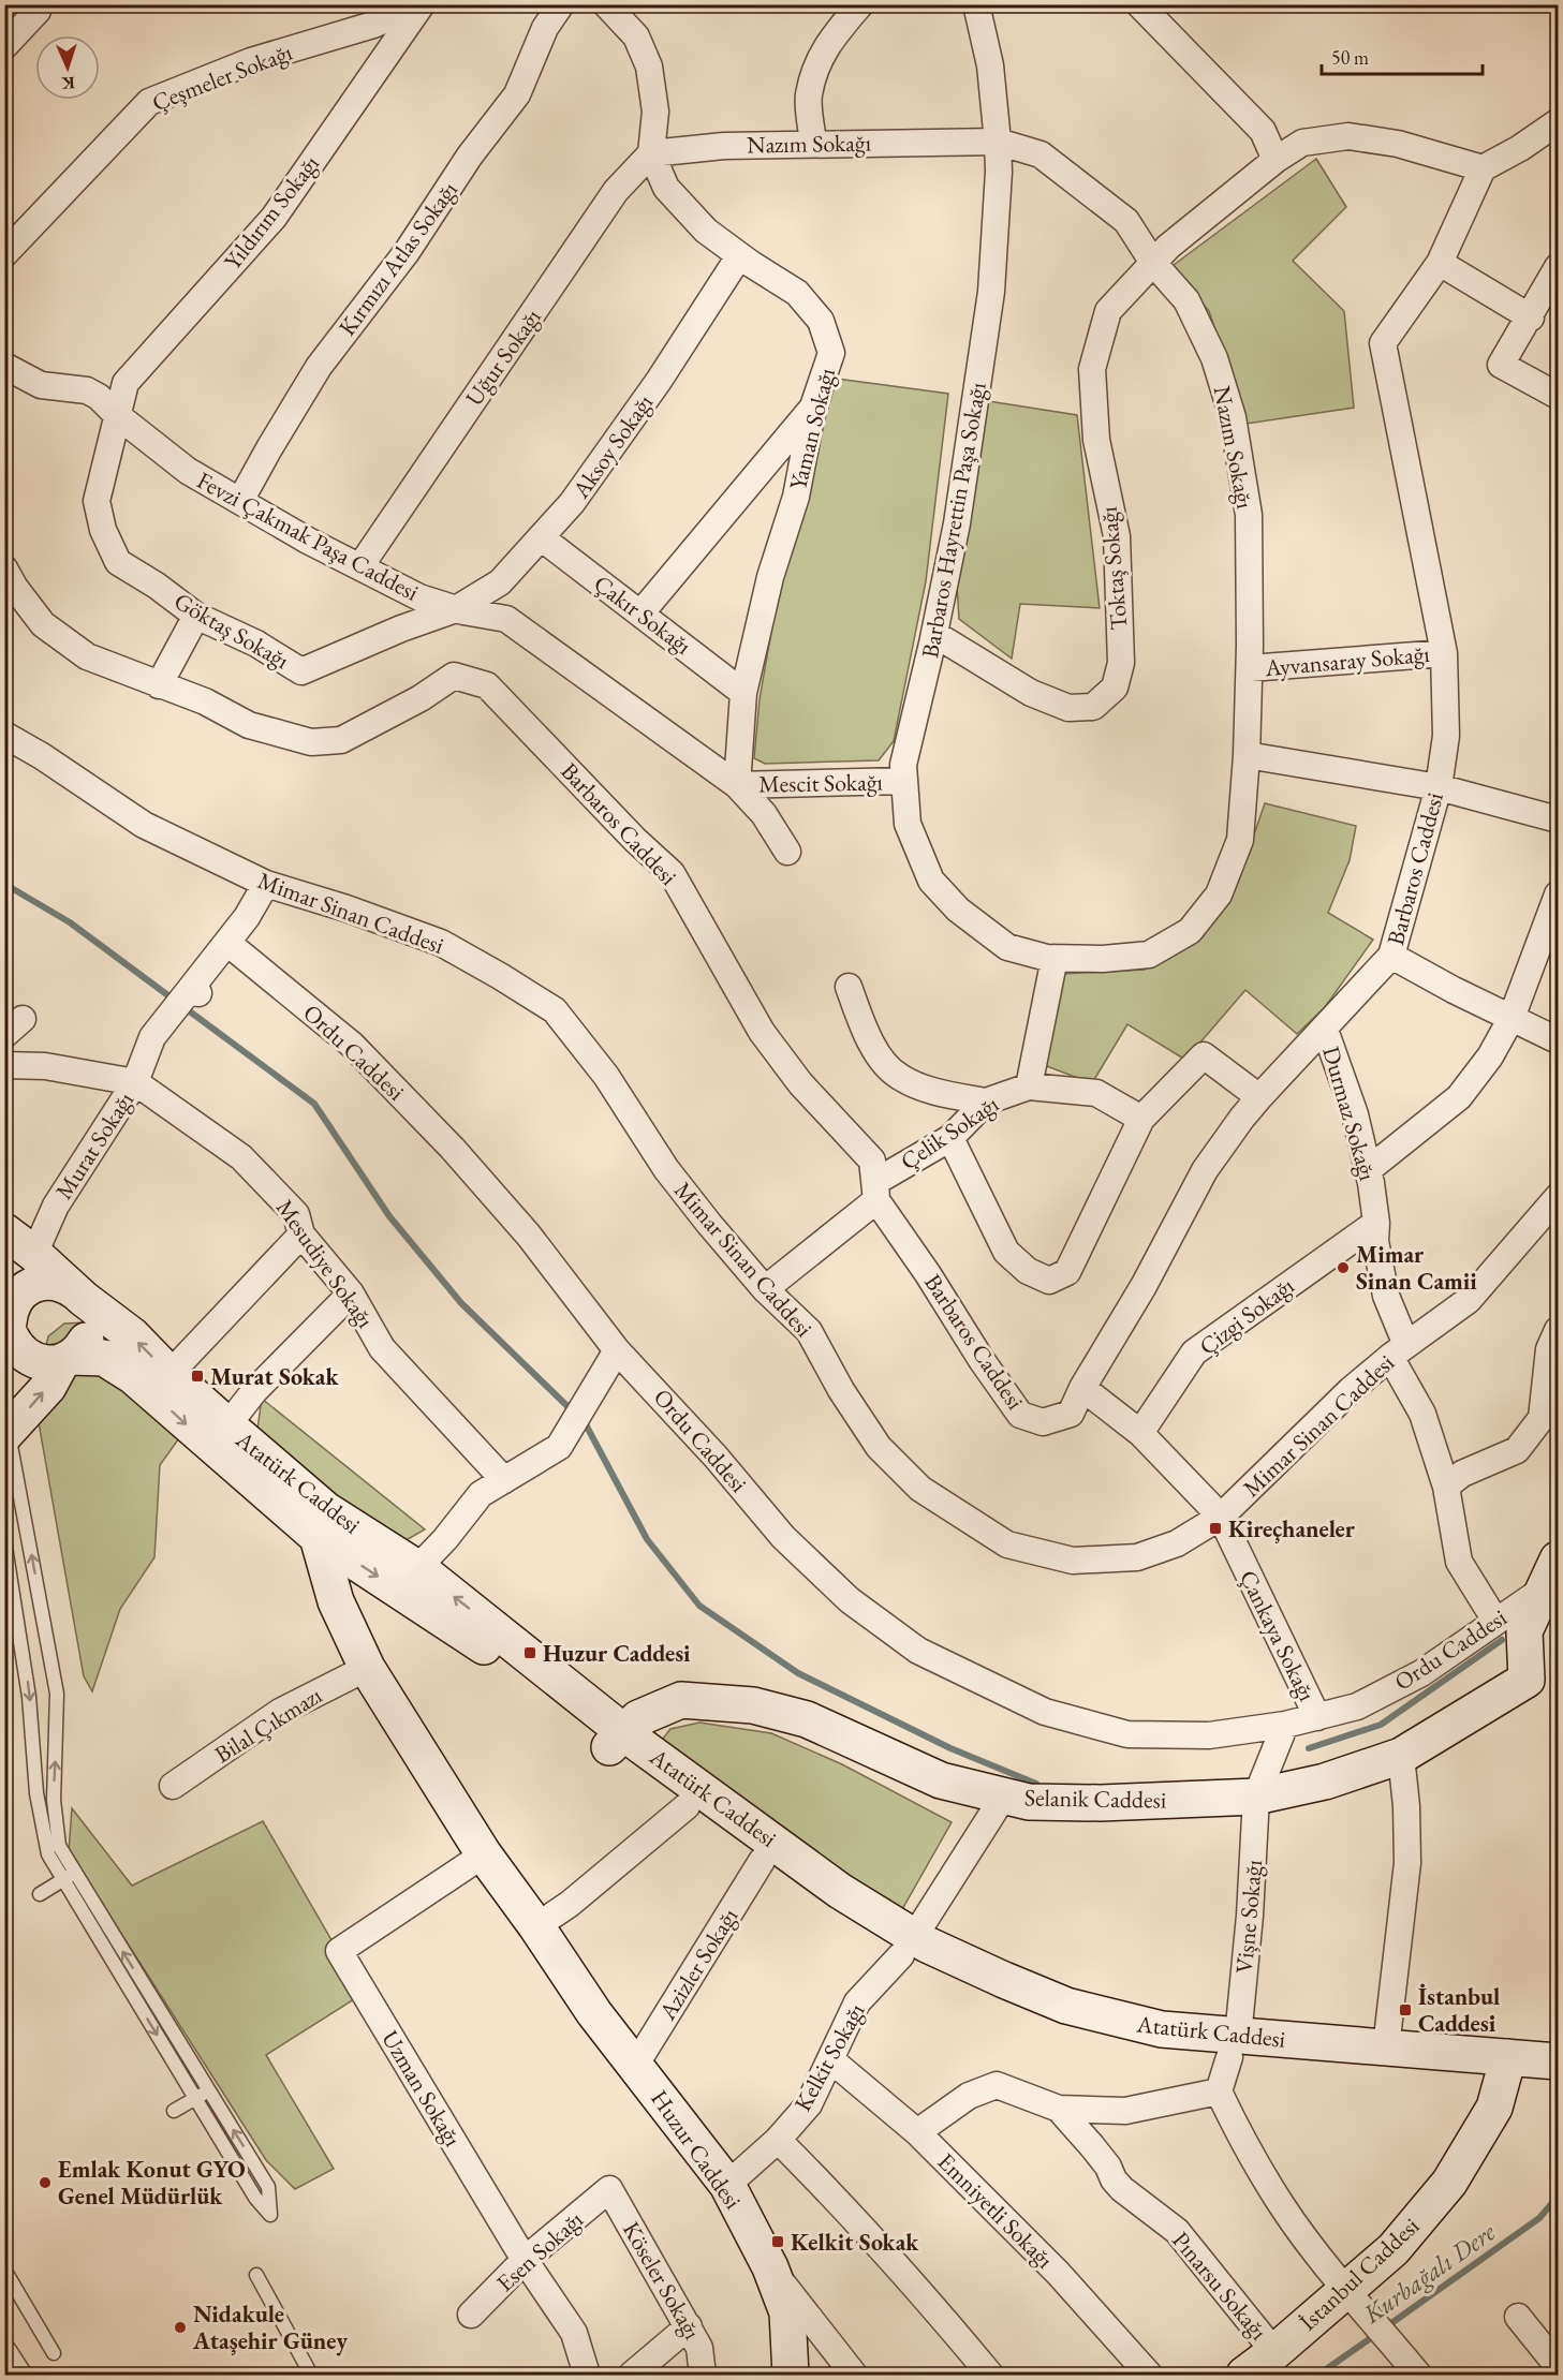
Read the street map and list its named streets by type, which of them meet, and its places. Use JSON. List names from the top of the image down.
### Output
{
  "streets": {
    "main road": [
      "Atatürk Caddesi",
      "Selanik Caddesi",
      "Huzur Caddesi",
      "İstanbul Caddesi"
    ],
    "street": [
      "Çeşmeler Sokağı",
      "Nazım Sokağı",
      "Yıldırım Sokağı",
      "Kırmızı Atlas Sokağı",
      "Uğur Sokağı",
      "Yaman Sokağı",
      "Aksoy Sokağı",
      "Barbaros Hayrettin Paşa Sokağı",
      "Fevzi Çakmak Paşa Caddesi",
      "Toktaş Sokağı",
      "Çakır Sokağı",
      "Göktaş Sokağı",
      "Ayvansaray Sokağı",
      "Mescit Sokağı",
      "Barbaros Caddesi",
      "Mimar Sinan Caddesi",
      "Ordu Caddesi",
      "Durmaz Sokağı",
      "Çelik Sokağı",
      "Murat Sokağı",
      "Mesudiye Sokağı",
      "Çizgi Sokağı",
      "Çankaya Sokağı",
      "Bilal Çıkmazı",
      "Vişne Sokağı",
      "Azizler Sokağı",
      "Kelkit Sokağı",
      "Uzman Sokağı",
      "Emniyetli Sokağı",
      "Esen Sokağı",
      "Köseler Sokağı",
      "Pınarsu Sokağı"
    ]
  },
  "crossings": [
    ["Çeşmeler Sokağı", "Yıldırım Sokağı"],
    ["Nazım Sokağı", "Uğur Sokağı"],
    ["Nazım Sokağı", "Yaman Sokağı"],
    ["Nazım Sokağı", "Barbaros Hayrettin Paşa Sokağı"],
    ["Nazım Sokağı", "Toktaş Sokağı"],
    ["Nazım Sokağı", "Ayvansaray Sokağı"],
    ["Yıldırım Sokağı", "Fevzi Çakmak Paşa Caddesi"],
    ["Yıldırım Sokağı", "Göktaş Sokağı"],
    ["Kırmızı Atlas Sokağı", "Fevzi Çakmak Paşa Caddesi"],
    ["Uğur Sokağı", "Yaman Sokağı"],
    ["Uğur Sokağı", "Fevzi Çakmak Paşa Caddesi"],
    ["Yaman Sokağı", "Aksoy Sokağı"],
    ["Yaman Sokağı", "Fevzi Çakmak Paşa Caddesi"],
    ["Yaman Sokağı", "Çakır Sokağı"],
    ["Yaman Sokağı", "Mescit Sokağı"],
    ["Aksoy Sokağı", "Fevzi Çakmak Paşa Caddesi"],
    ["Aksoy Sokağı", "Çakır Sokağı"],
    ["Aksoy Sokağı", "Göktaş Sokağı"],
    ["Barbaros Hayrettin Paşa Sokağı", "Toktaş Sokağı"],
    ["Barbaros Hayrettin Paşa Sokağı", "Mescit Sokağı"],
    ["Fevzi Çakmak Paşa Caddesi", "Göktaş Sokağı"],
    ["Fevzi Çakmak Paşa Caddesi", "Mescit Sokağı"],
    ["Toktaş Sokağı", "Barbaros Caddesi"],
    ["Ayvansaray Sokağı", "Barbaros Caddesi"],
    ["Barbaros Caddesi", "Durmaz Sokağı"],
    ["Barbaros Caddesi", "Çelik Sokağı"],
    ["Barbaros Caddesi", "Çankaya Sokağı"],
    ["Mimar Sinan Caddesi", "Durmaz Sokağı"],
    ["Mimar Sinan Caddesi", "Çelik Sokağı"],
    ["Mimar Sinan Caddesi", "Çankaya Sokağı"],
    ["Ordu Caddesi", "Durmaz Sokağı"],
    ["Ordu Caddesi", "Murat Sokağı"],
    ["Ordu Caddesi", "Çankaya Sokağı"],
    ["Ordu Caddesi", "Selanik Caddesi"],
    ["Durmaz Sokağı", "Çizgi Sokağı"],
    ["Murat Sokağı", "Mesudiye Sokağı"],
    ["Murat Sokağı", "Atatürk Caddesi"],
    ["Çizgi Sokağı", "Çankaya Sokağı"],
    ["Atatürk Caddesi", "Selanik Caddesi"],
    ["Atatürk Caddesi", "Vişne Sokağı"],
    ["Atatürk Caddesi", "Azizler Sokağı"],
    ["Atatürk Caddesi", "Kelkit Sokağı"],
    ["Atatürk Caddesi", "Huzur Caddesi"],
    ["Atatürk Caddesi", "İstanbul Caddesi"],
    ["Atatürk Caddesi", "Pınarsu Sokağı"],
    ["Bilal Çıkmazı", "Huzur Caddesi"],
    ["Selanik Caddesi", "Vişne Sokağı"],
    ["Selanik Caddesi", "Kelkit Sokağı"],
    ["Azizler Sokağı", "Huzur Caddesi"],
    ["Kelkit Sokağı", "Huzur Caddesi"],
    ["Kelkit Sokağı", "Emniyetli Sokağı"],
    ["Uzman Sokağı", "Huzur Caddesi"],
    ["Uzman Sokağı", "Esen Sokağı"],
    ["Emniyetli Sokağı", "Pınarsu Sokağı"],
    ["Esen Sokağı", "Köseler Sokağı"],
    ["İstanbul Caddesi", "Pınarsu Sokağı"]
  ],
  "water": ["Kurbağalı Dere"],
  "places": {
    "other": ["Mimar Sinan Camii", "Emlak Konut GYO Genel Müdürlük", "Nidakule Ataşehir Güney"],
    "transit": [
      "Murat Sokak",
      "Kireçhaneler",
      "Huzur Caddesi",
      "İstanbul Caddesi̇",
      "Kelkit Sokak"
    ]
  },
  "scale_bar": "50 m",
  "north": "bottom"
}
